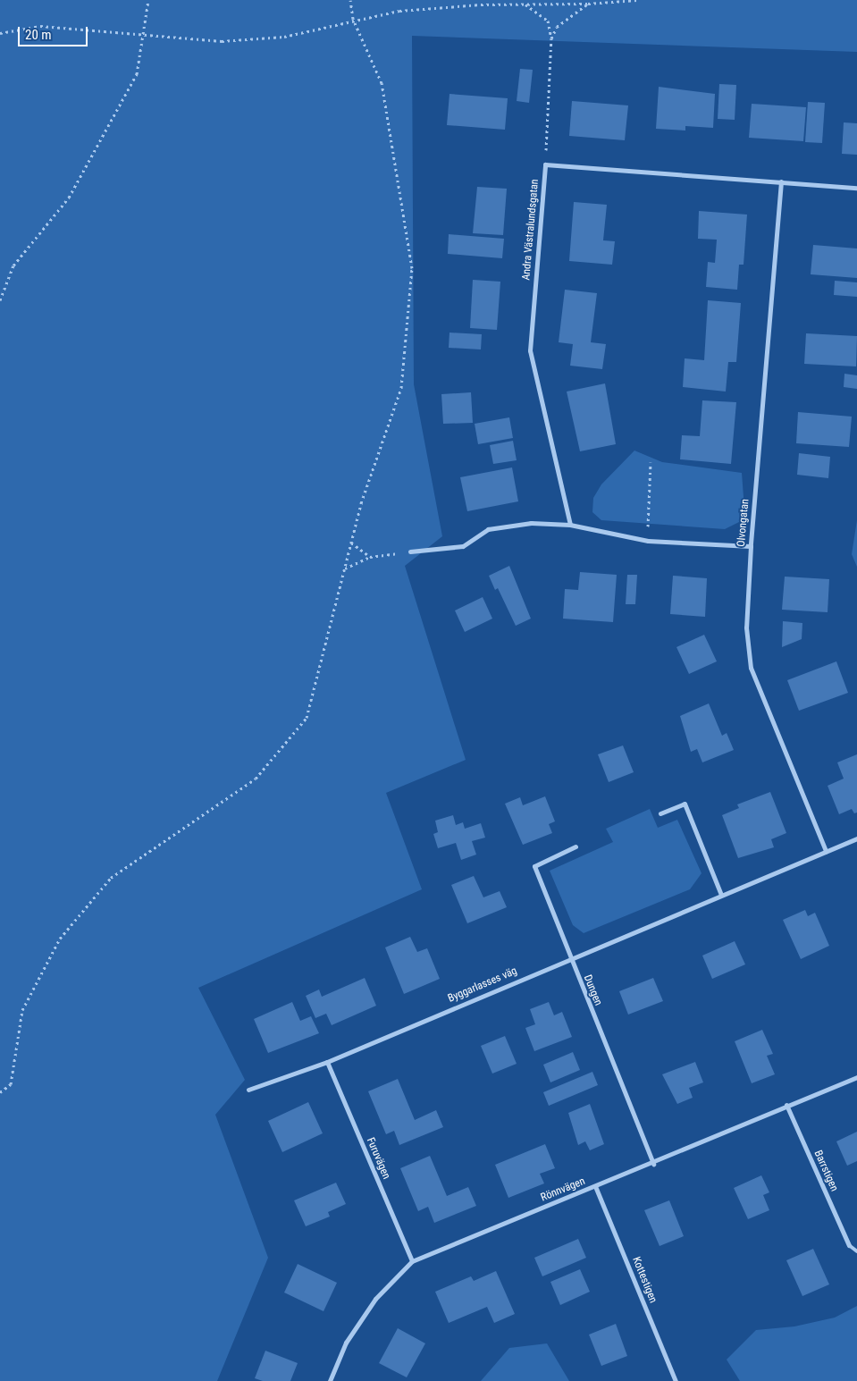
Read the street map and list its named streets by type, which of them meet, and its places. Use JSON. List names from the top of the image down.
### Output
{
  "streets": {
    "street": [
      "Andra Västralundsgatan",
      "Olvongatan",
      "Byggarlasses väg",
      "Dungen",
      "Furuvägen",
      "Barrstigen",
      "Rönnvägen",
      "Kottestigen"
    ]
  },
  "crossings": [
    ["Andra Västralundsgatan", "Olvongatan"],
    ["Olvongatan", "Byggarlasses väg"],
    ["Byggarlasses väg", "Dungen"],
    ["Byggarlasses väg", "Furuvägen"],
    ["Dungen", "Rönnvägen"],
    ["Furuvägen", "Rönnvägen"],
    ["Barrstigen", "Rönnvägen"],
    ["Rönnvägen", "Kottestigen"]
  ],
  "scale_bar": "20 m"
}
